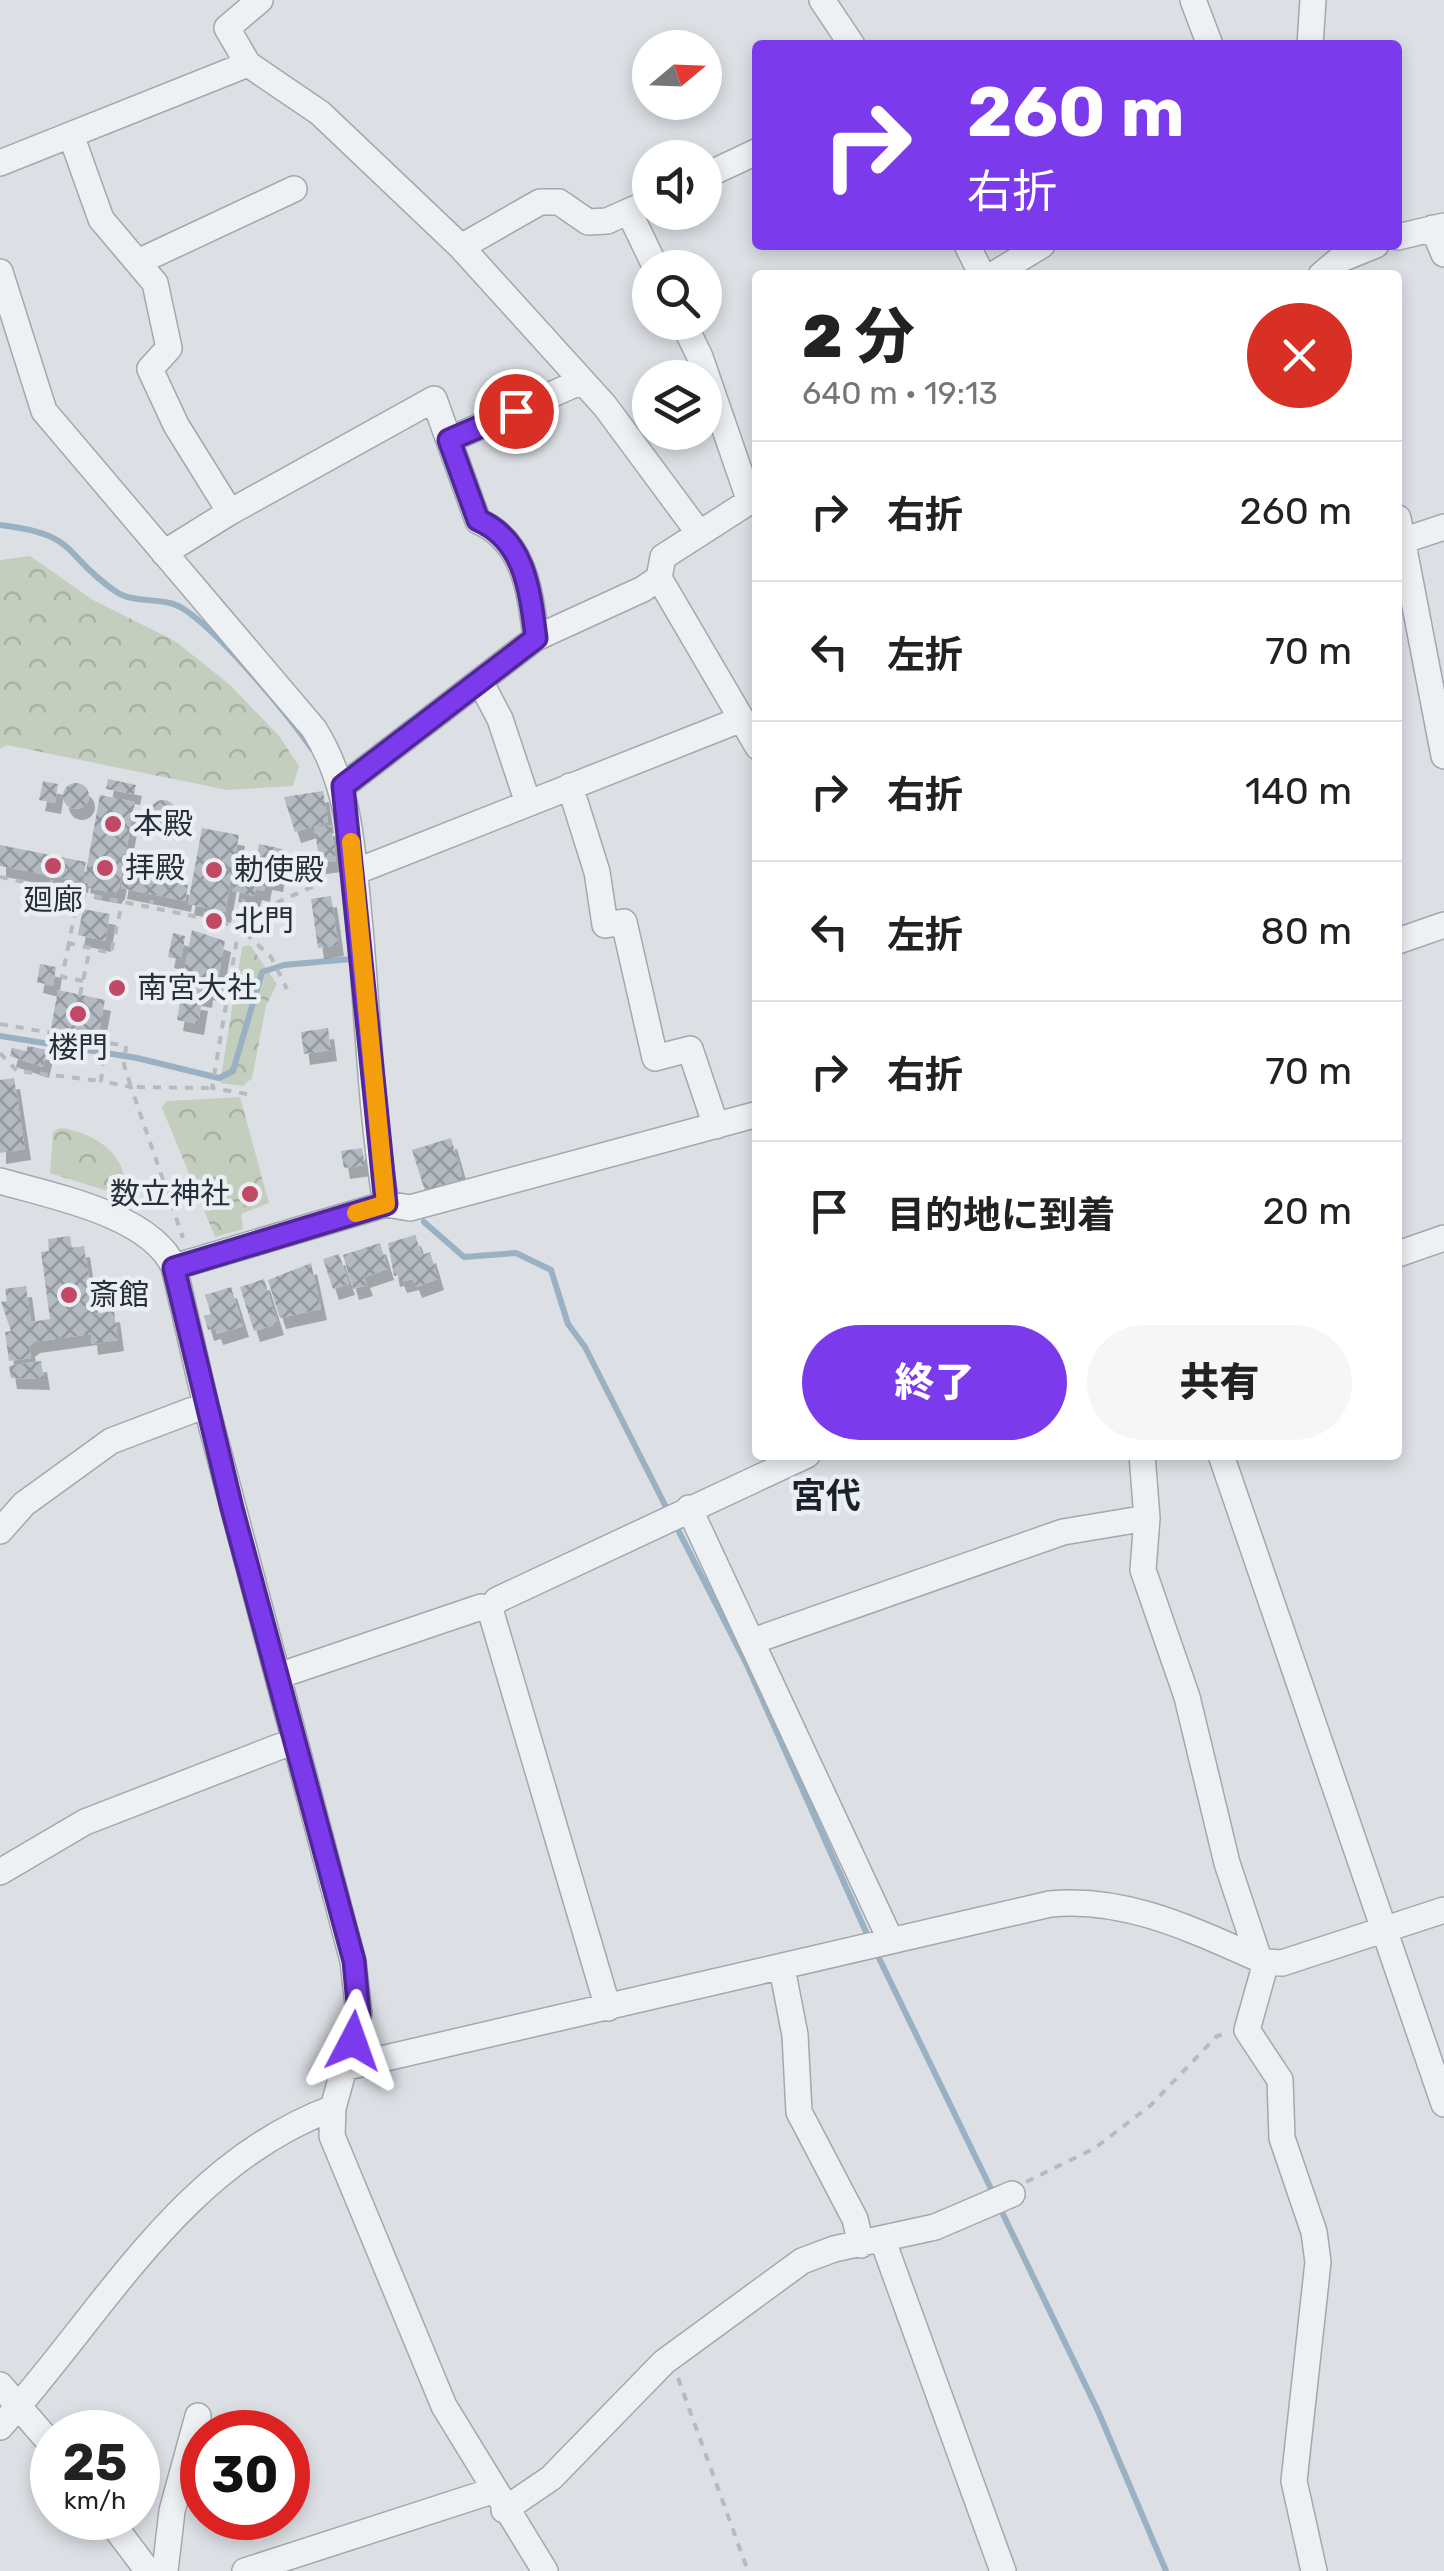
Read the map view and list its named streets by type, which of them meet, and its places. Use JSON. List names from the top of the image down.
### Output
{
  "districts": ["宮代"],
  "places": [
    "本殿",
    "廻廊",
    "拝殿",
    "勅使殿",
    "北門",
    "南宮大社",
    "楼門",
    "数立神社",
    "斎館"
  ],
  "north": "right",
  "page": {
    "turn": ["260 m", "右折"],
    "heading": ["2 分", "640 m · 19:13"],
    "list": [
      {
        "name": "右折",
        "value": "260 m"
      },
      {
        "name": "左折",
        "value": "70 m"
      },
      {
        "name": "右折",
        "value": "140 m"
      },
      {
        "name": "左折",
        "value": "80 m"
      },
      {
        "name": "右折",
        "value": "70 m"
      },
      {
        "name": "目的地に到着",
        "value": "20 m"
      }
    ],
    "buttons": ["終了", "共有"],
    "speed": "25 km/h",
    "limit": "30"
  }
}
